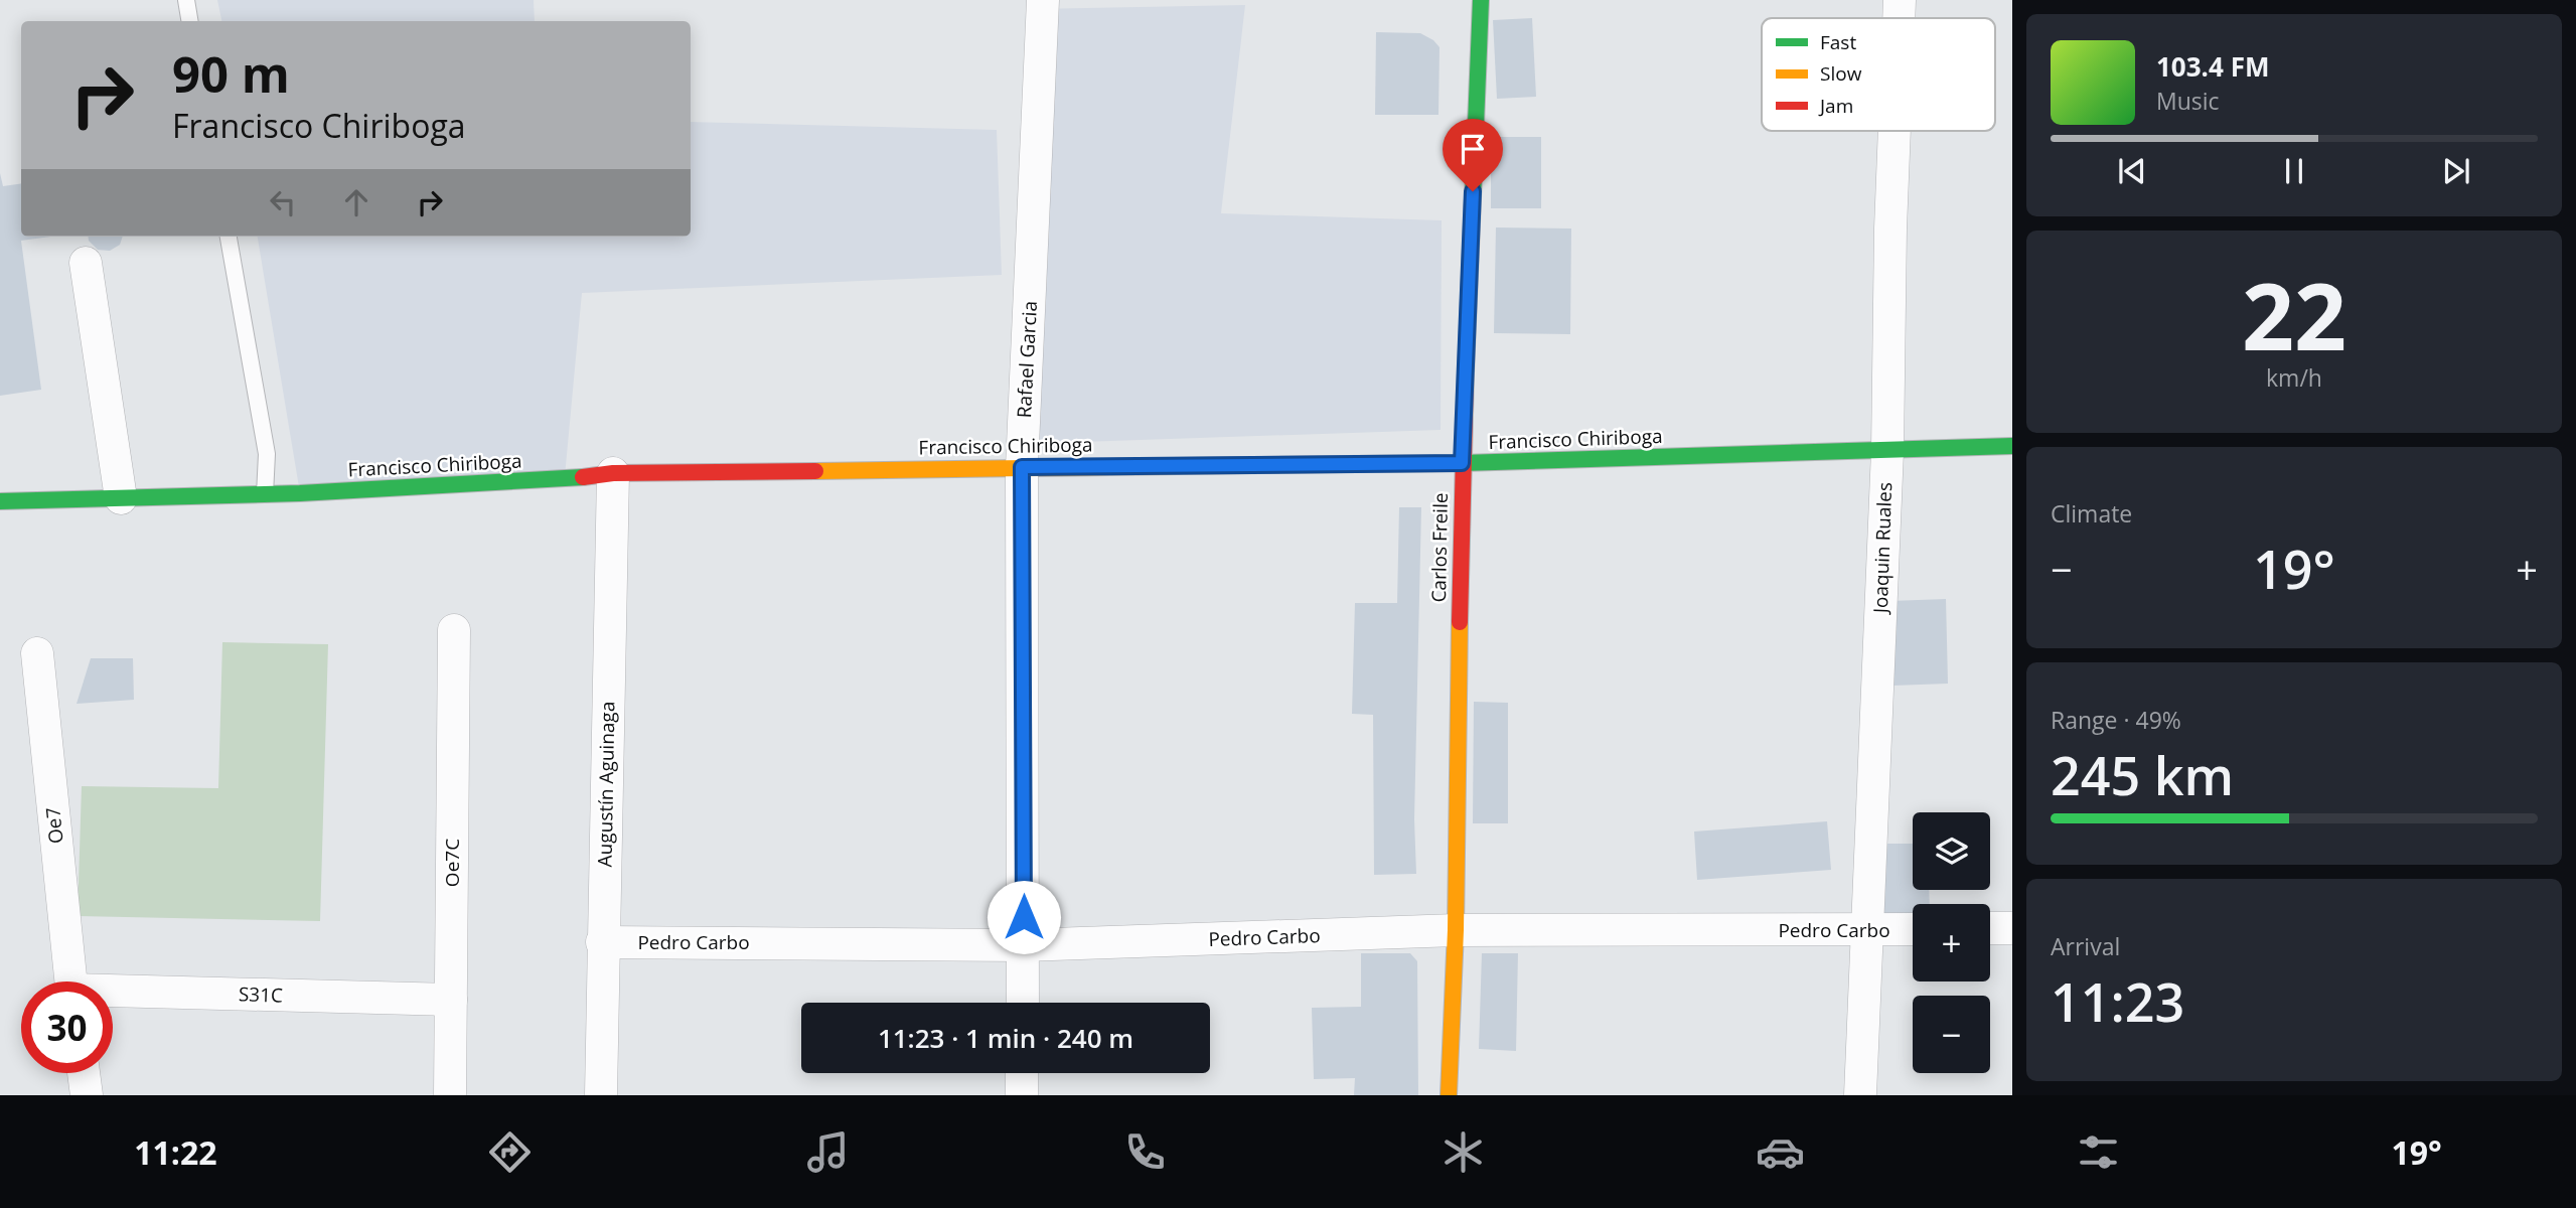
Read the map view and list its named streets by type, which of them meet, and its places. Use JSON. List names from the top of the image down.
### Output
{
  "streets": {
    "street": [
      "Rafael Garcia",
      "Francisco Chiriboga",
      "Carlos Freile",
      "Joaquin Ruales",
      "Augustín Aguinaga",
      "Oe7",
      "Oe7C",
      "Pedro Carbo",
      "S31C"
    ]
  },
  "crossings": [
    ["Rafael Garcia", "Francisco Chiriboga"],
    ["Rafael Garcia", "Pedro Carbo"],
    ["Francisco Chiriboga", "Carlos Freile"],
    ["Francisco Chiriboga", "Joaquin Ruales"],
    ["Francisco Chiriboga", "Augustín Aguinaga"],
    ["Carlos Freile", "Pedro Carbo"],
    ["Joaquin Ruales", "Pedro Carbo"],
    ["Augustín Aguinaga", "Pedro Carbo"],
    ["Oe7C", "S31C"]
  ],
  "legend": ["Fast", "Slow", "Jam"],
  "page": {
    "turn": ["90 m", "Francisco Chiriboga"],
    "song": ["103.4 FM", "Music"],
    "tile": [
      ["22", "km/h"],
      "Climate",
      ["Range · 49%", "245 km"],
      ["Arrival", "11:23"]
    ],
    "heat": ["−", "19°", "+"],
    "map_buttons": ["+", "−"],
    "limit": "30",
    "trip": "11:23 · 1 min · 240 m",
    "tabs": ["11:22", "19°"]
  }
}
